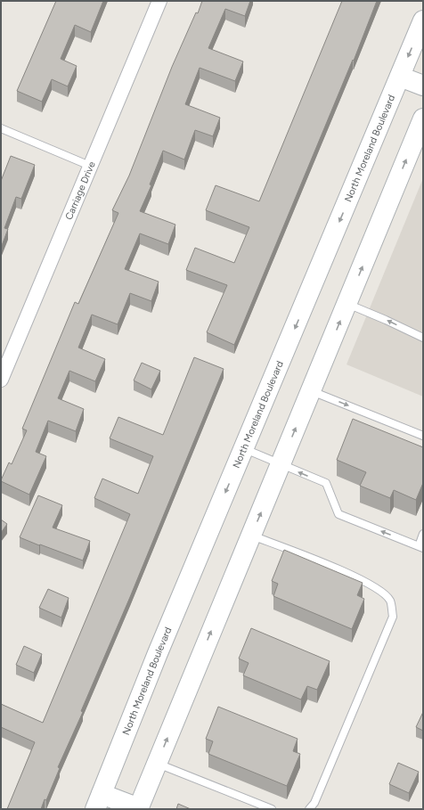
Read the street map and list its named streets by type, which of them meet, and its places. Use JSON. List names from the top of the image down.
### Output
{
  "streets": {
    "street": ["North Moreland Boulevard", "Carriage Drive"]
  }
}
